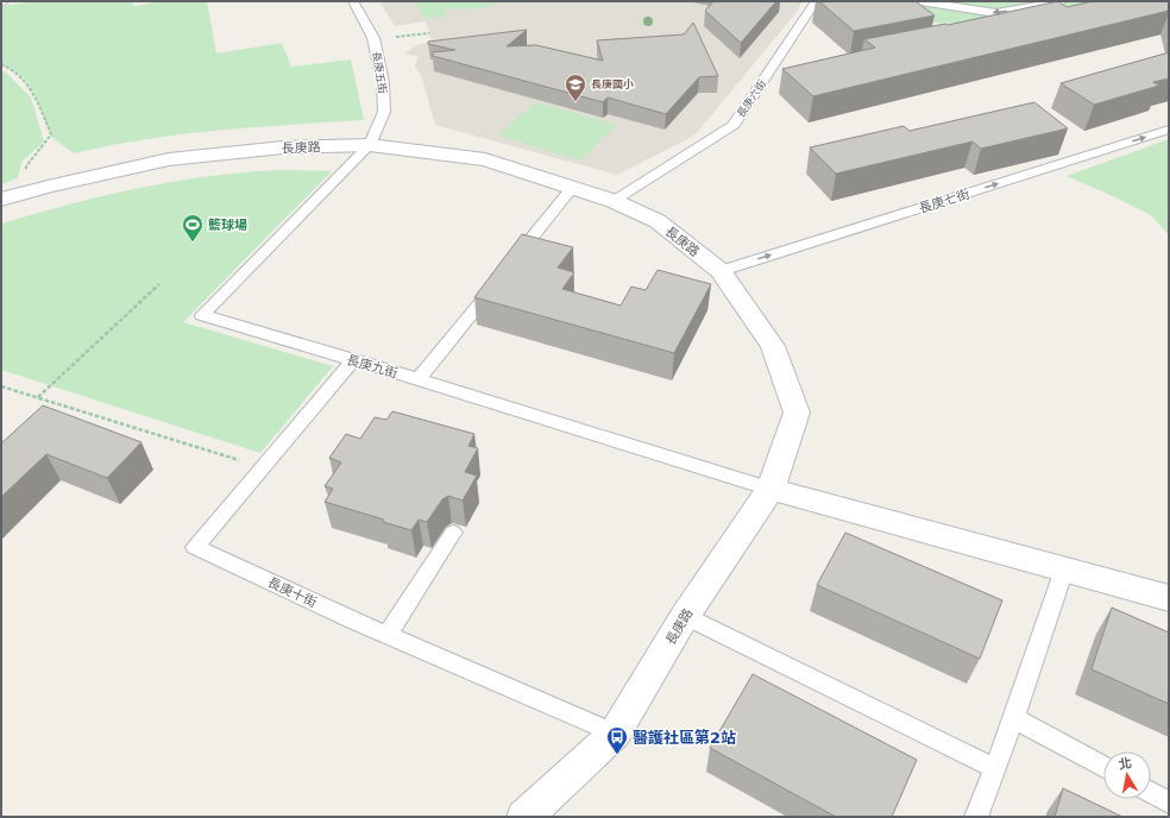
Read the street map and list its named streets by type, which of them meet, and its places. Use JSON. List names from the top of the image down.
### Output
{
  "streets": {
    "street": ["長庚路"],
    "lane": [
      "長庚五街",
      "長庚六街",
      "長庚七街",
      "長庚九街",
      "長庚十街"
    ]
  },
  "crossings": [
    ["長庚五街", "長庚路"],
    ["長庚五街", "長庚九街"],
    ["長庚六街", "長庚路"],
    ["長庚路", "長庚七街"],
    ["長庚路", "長庚九街"],
    ["長庚路", "長庚十街"],
    ["長庚九街", "長庚十街"]
  ],
  "one_way": ["長庚七街"],
  "places": {
    "school or university": ["長庚國小"],
    "sports": ["籃球場"],
    "bus stop": ["醫護社區第2站"]
  },
  "north": "top"
}
